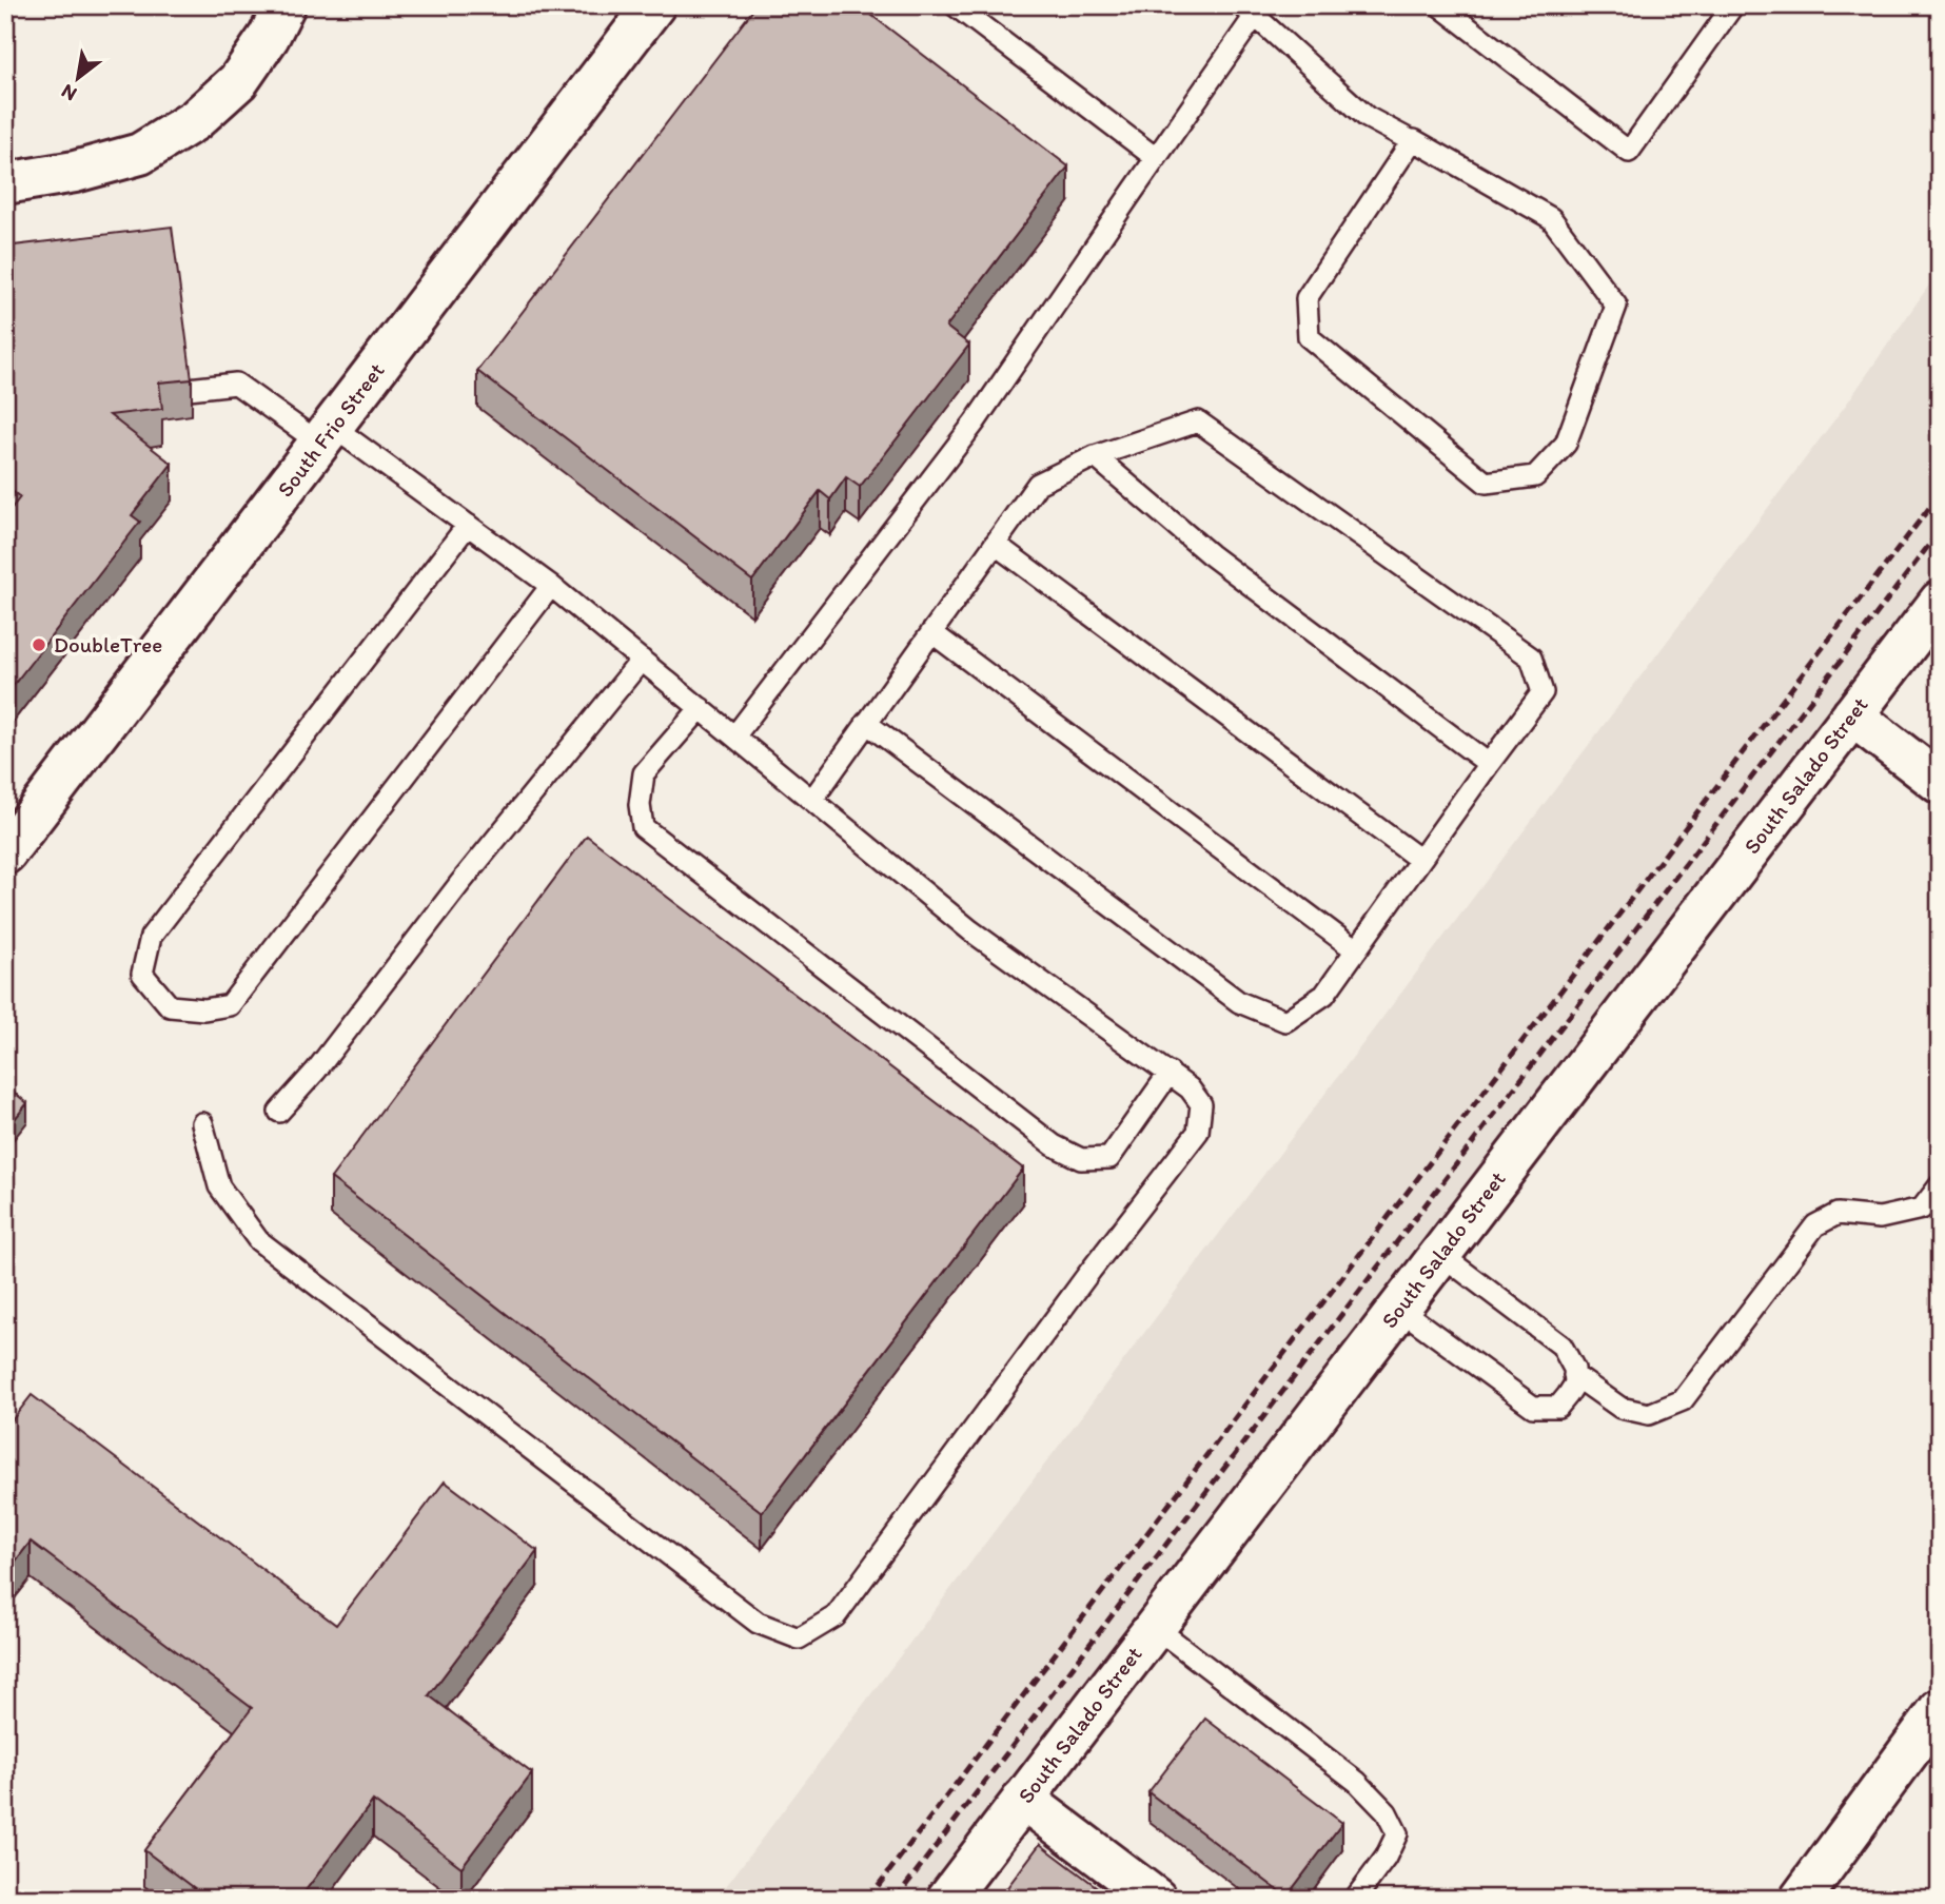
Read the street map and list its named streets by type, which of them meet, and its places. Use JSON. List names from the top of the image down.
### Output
{
  "streets": {
    "main road": ["South Frio Street", "South Salado Street"]
  },
  "places": ["DoubleTree"],
  "north": "bottom left"
}
